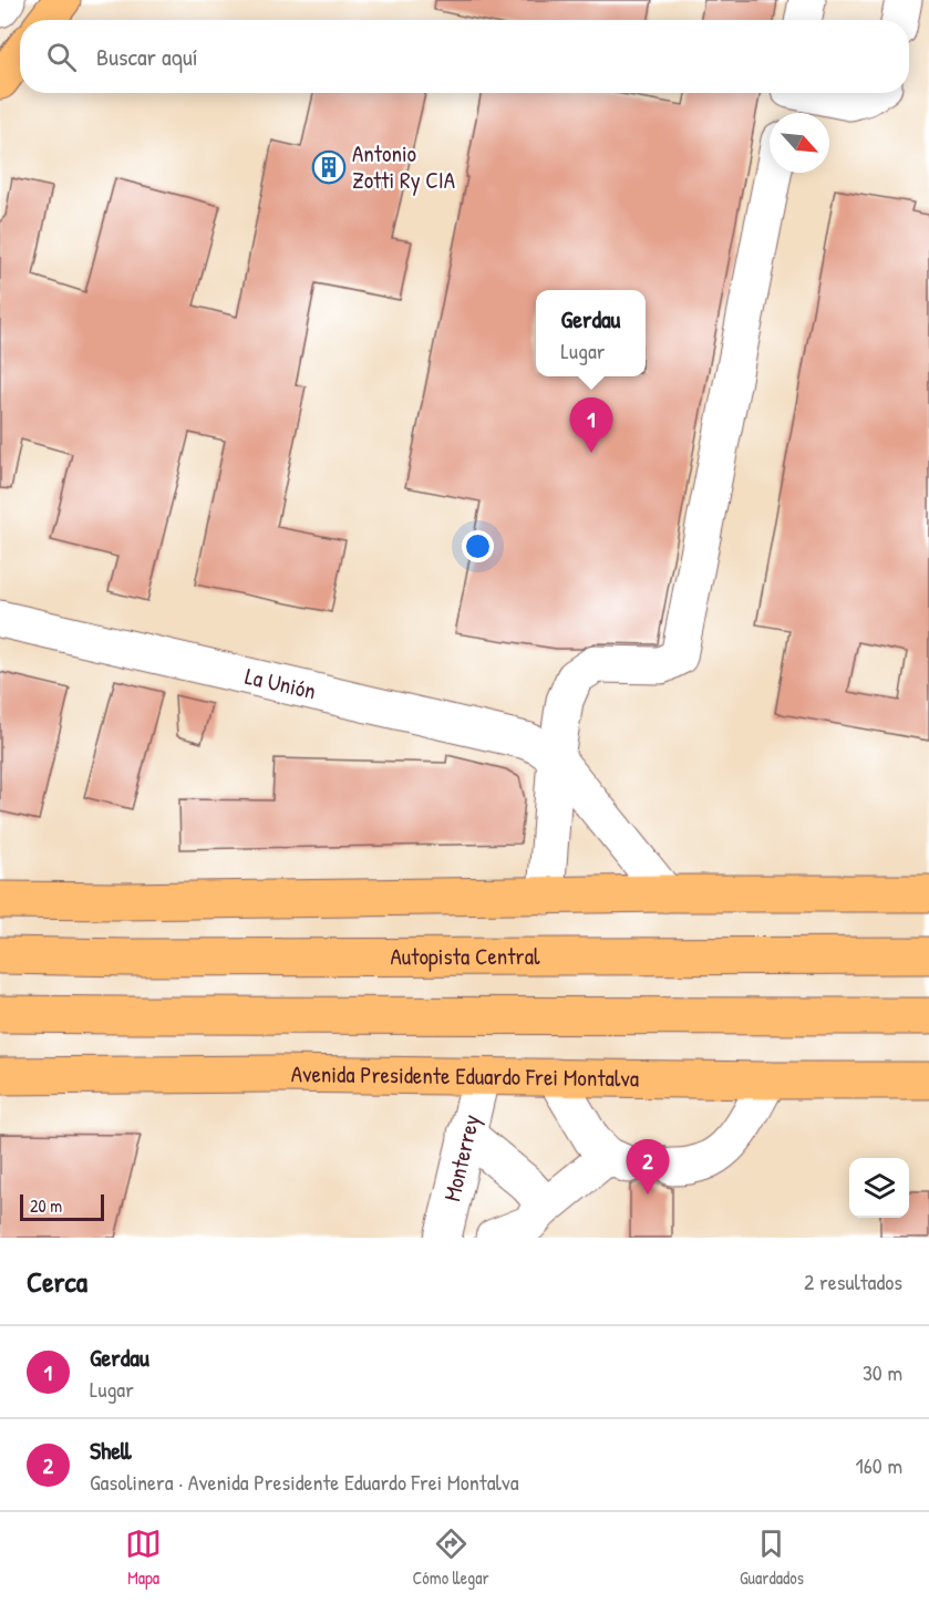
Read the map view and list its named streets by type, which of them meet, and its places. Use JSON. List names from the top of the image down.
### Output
{
  "streets": {
    "main road": ["Autopista Central", "Avenida Presidente Eduardo Frei Montalva"],
    "street": ["La Unión", "Monterrey"]
  },
  "crossings": [
    ["Avenida Presidente Eduardo Frei Montalva", "Monterrey"]
  ],
  "places": {
    "building": ["Antonio Zotti Ry CIA"]
  },
  "scale_bar": "20 m",
  "north": "bottom right",
  "page": {
    "search": "Buscar aquí",
    "popup": ["Gerdau", "Lugar"],
    "pins": ["1", "2"],
    "scale": "20 m",
    "heading": ["Cerca", "2 resultados"],
    "list": [
      {
        "mark": "1",
        "name": "Gerdau",
        "note": "Lugar",
        "value": "30 m"
      },
      {
        "mark": "2",
        "name": "Shell",
        "note": "Gasolinera · Avenida Presidente Eduardo Frei Montalva",
        "value": "160 m"
      }
    ],
    "nav": ["Mapa", "Cómo llegar", "Guardados"]
  }
}
